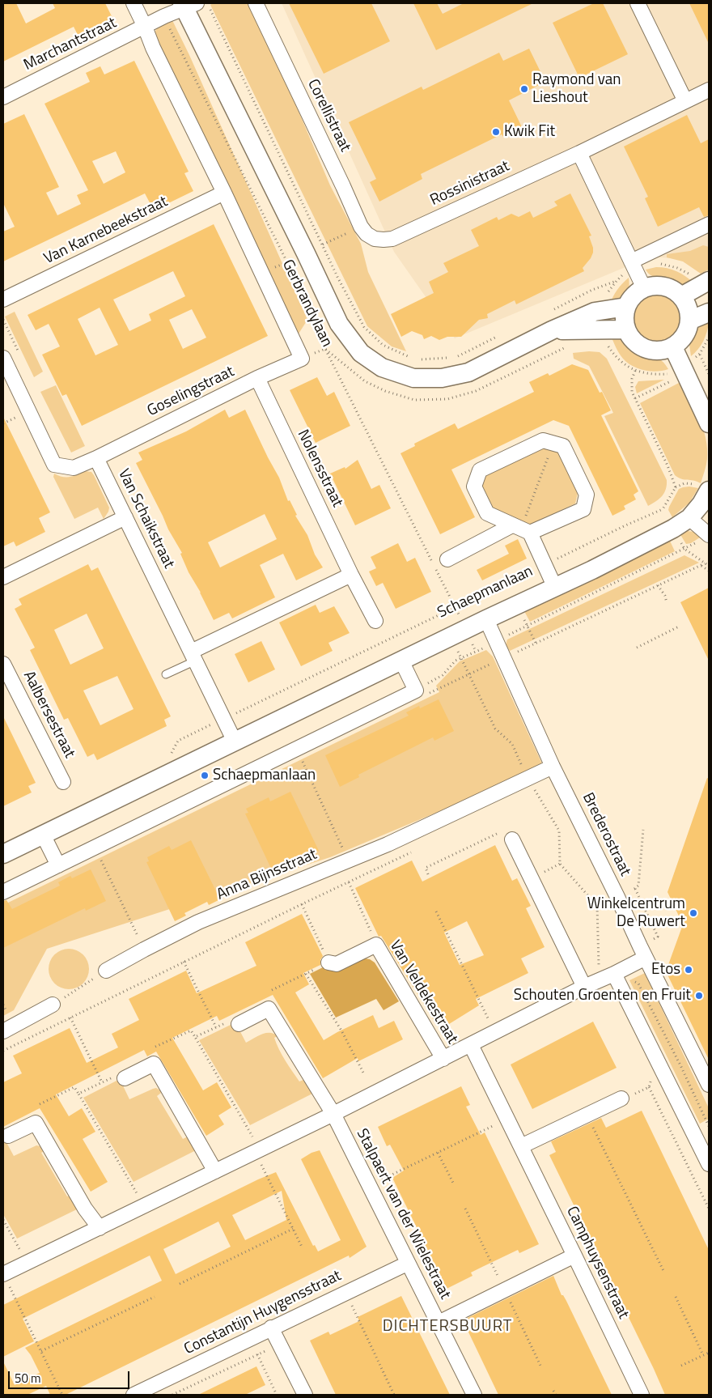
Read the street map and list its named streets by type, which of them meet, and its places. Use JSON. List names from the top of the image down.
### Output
{
  "streets": {
    "street": [
      "Marchantstraat",
      "Corellistraat",
      "Rossinistraat",
      "Van Karnebeekstraat",
      "Gerbrandylaan",
      "Goselingstraat",
      "Nolensstraat",
      "Van Schaikstraat",
      "Schaepmanlaan",
      "Aalbersestraat",
      "Brederostraat",
      "Anna Bijnsstraat",
      "Van Veldekestraat",
      "Stalpaert van der Wielestraat",
      "Camphuysenstraat",
      "Constantijn Huygensstraat"
    ]
  },
  "crossings": [
    ["Marchantstraat", "Gerbrandylaan"],
    ["Corellistraat", "Rossinistraat"],
    ["Van Karnebeekstraat", "Gerbrandylaan"],
    ["Gerbrandylaan", "Goselingstraat"],
    ["Goselingstraat", "Nolensstraat"],
    ["Goselingstraat", "Van Schaikstraat"],
    ["Van Schaikstraat", "Schaepmanlaan"],
    ["Schaepmanlaan", "Brederostraat"],
    ["Brederostraat", "Anna Bijnsstraat"],
    ["Brederostraat", "Van Veldekestraat"],
    ["Van Veldekestraat", "Stalpaert van der Wielestraat"],
    ["Van Veldekestraat", "Camphuysenstraat"],
    ["Stalpaert van der Wielestraat", "Constantijn Huygensstraat"]
  ],
  "districts": ["DICHTERSBUURT"],
  "places": [
    "Raymond van Lieshout",
    "Kwik Fit",
    "Schaepmanlaan",
    "Winkelcentrum De Ruwert",
    "Etos",
    "Schouten Groenten en Fruit"
  ],
  "scale_bar": "50 m"
}
